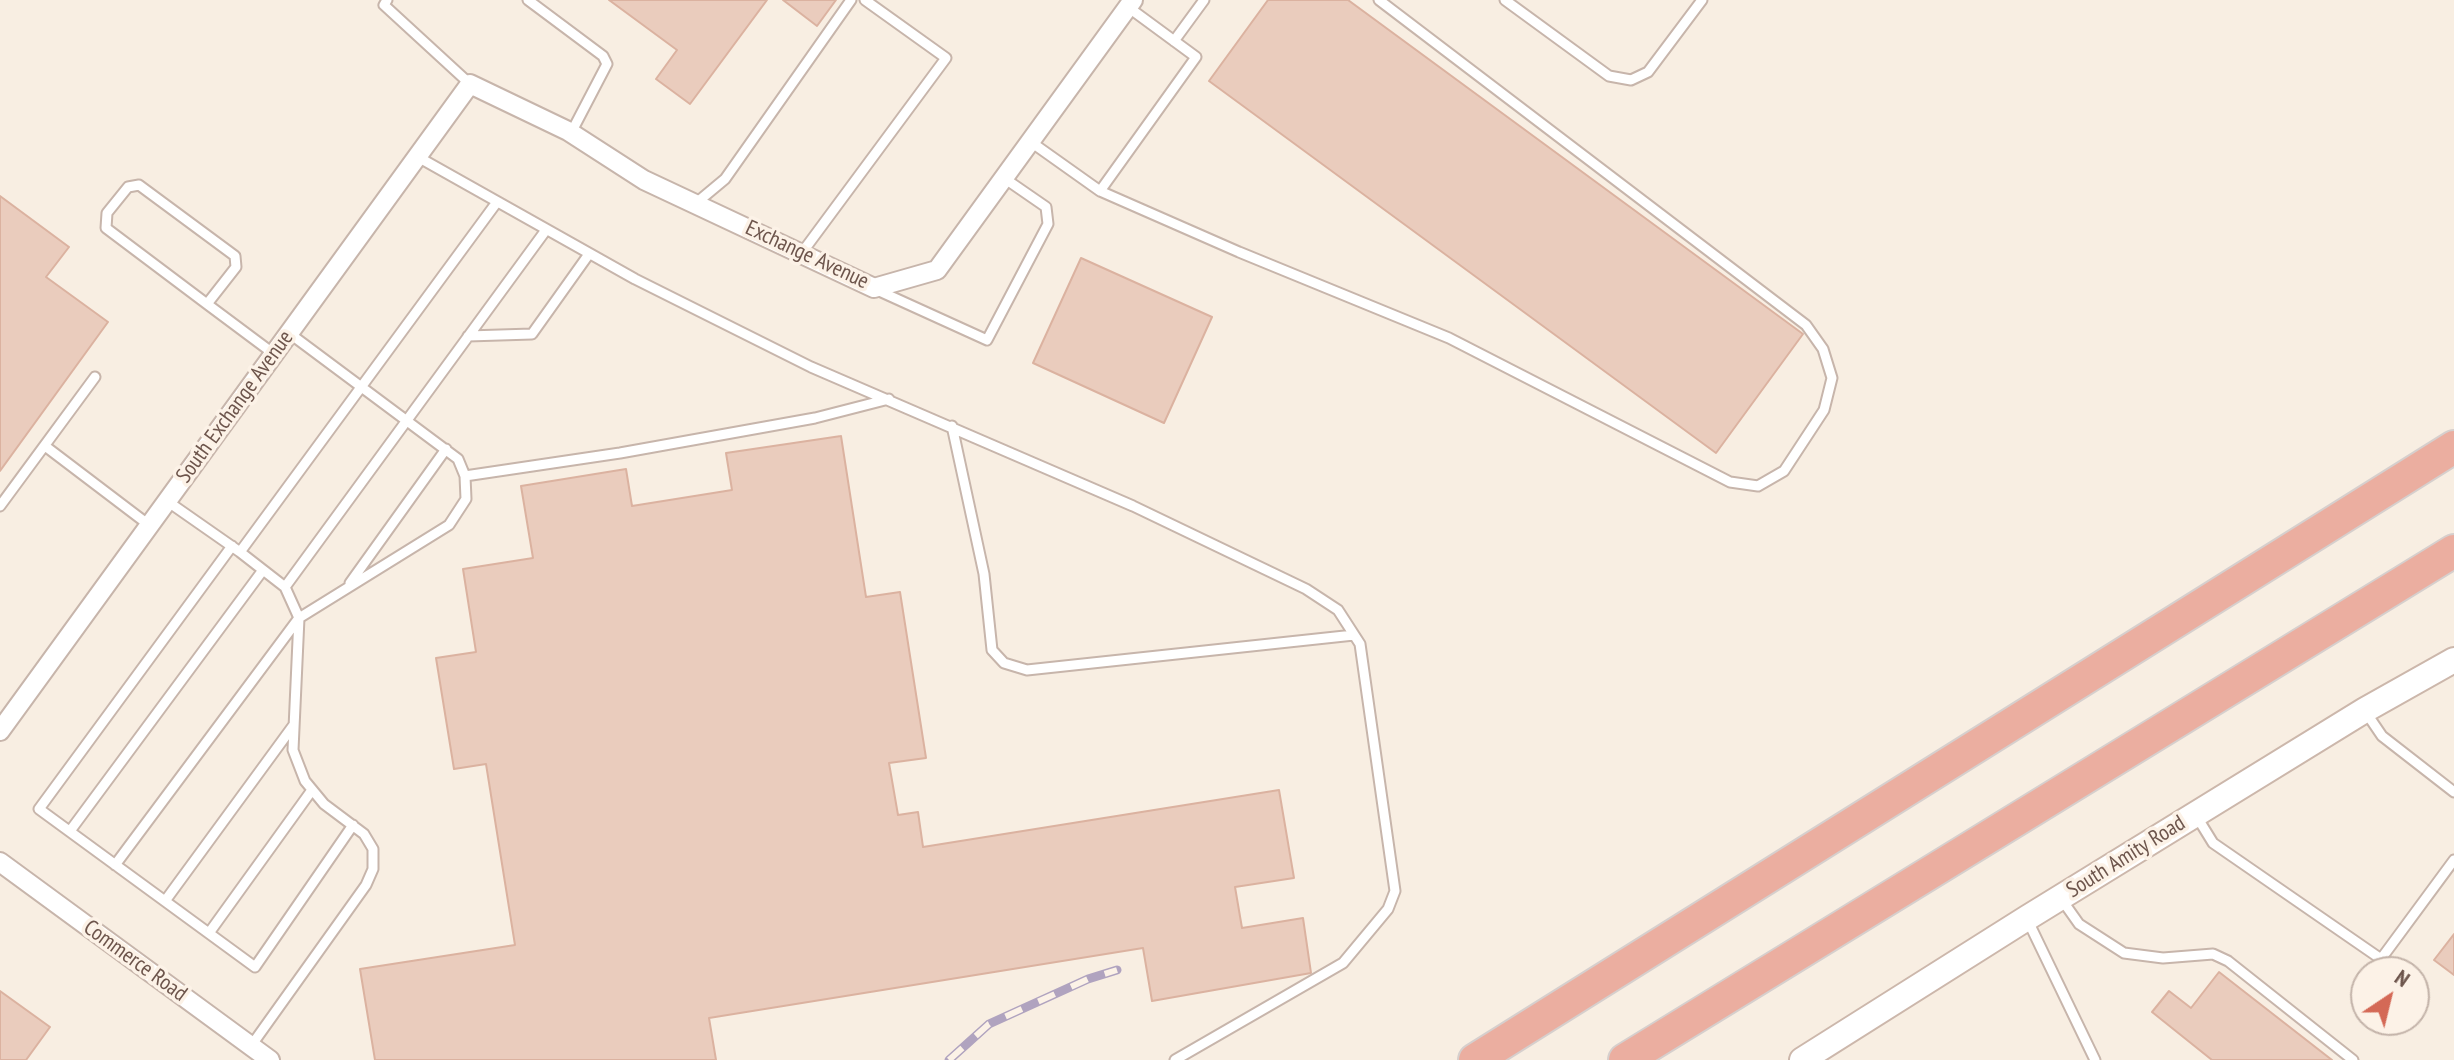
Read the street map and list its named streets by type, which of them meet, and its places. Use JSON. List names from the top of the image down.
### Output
{
  "streets": {
    "main road": ["South Amity Road"],
    "street": ["Exchange Avenue", "South Exchange Avenue", "Commerce Road"]
  },
  "crossings": [
    ["Exchange Avenue", "South Exchange Avenue"]
  ],
  "north": "top right"
}
